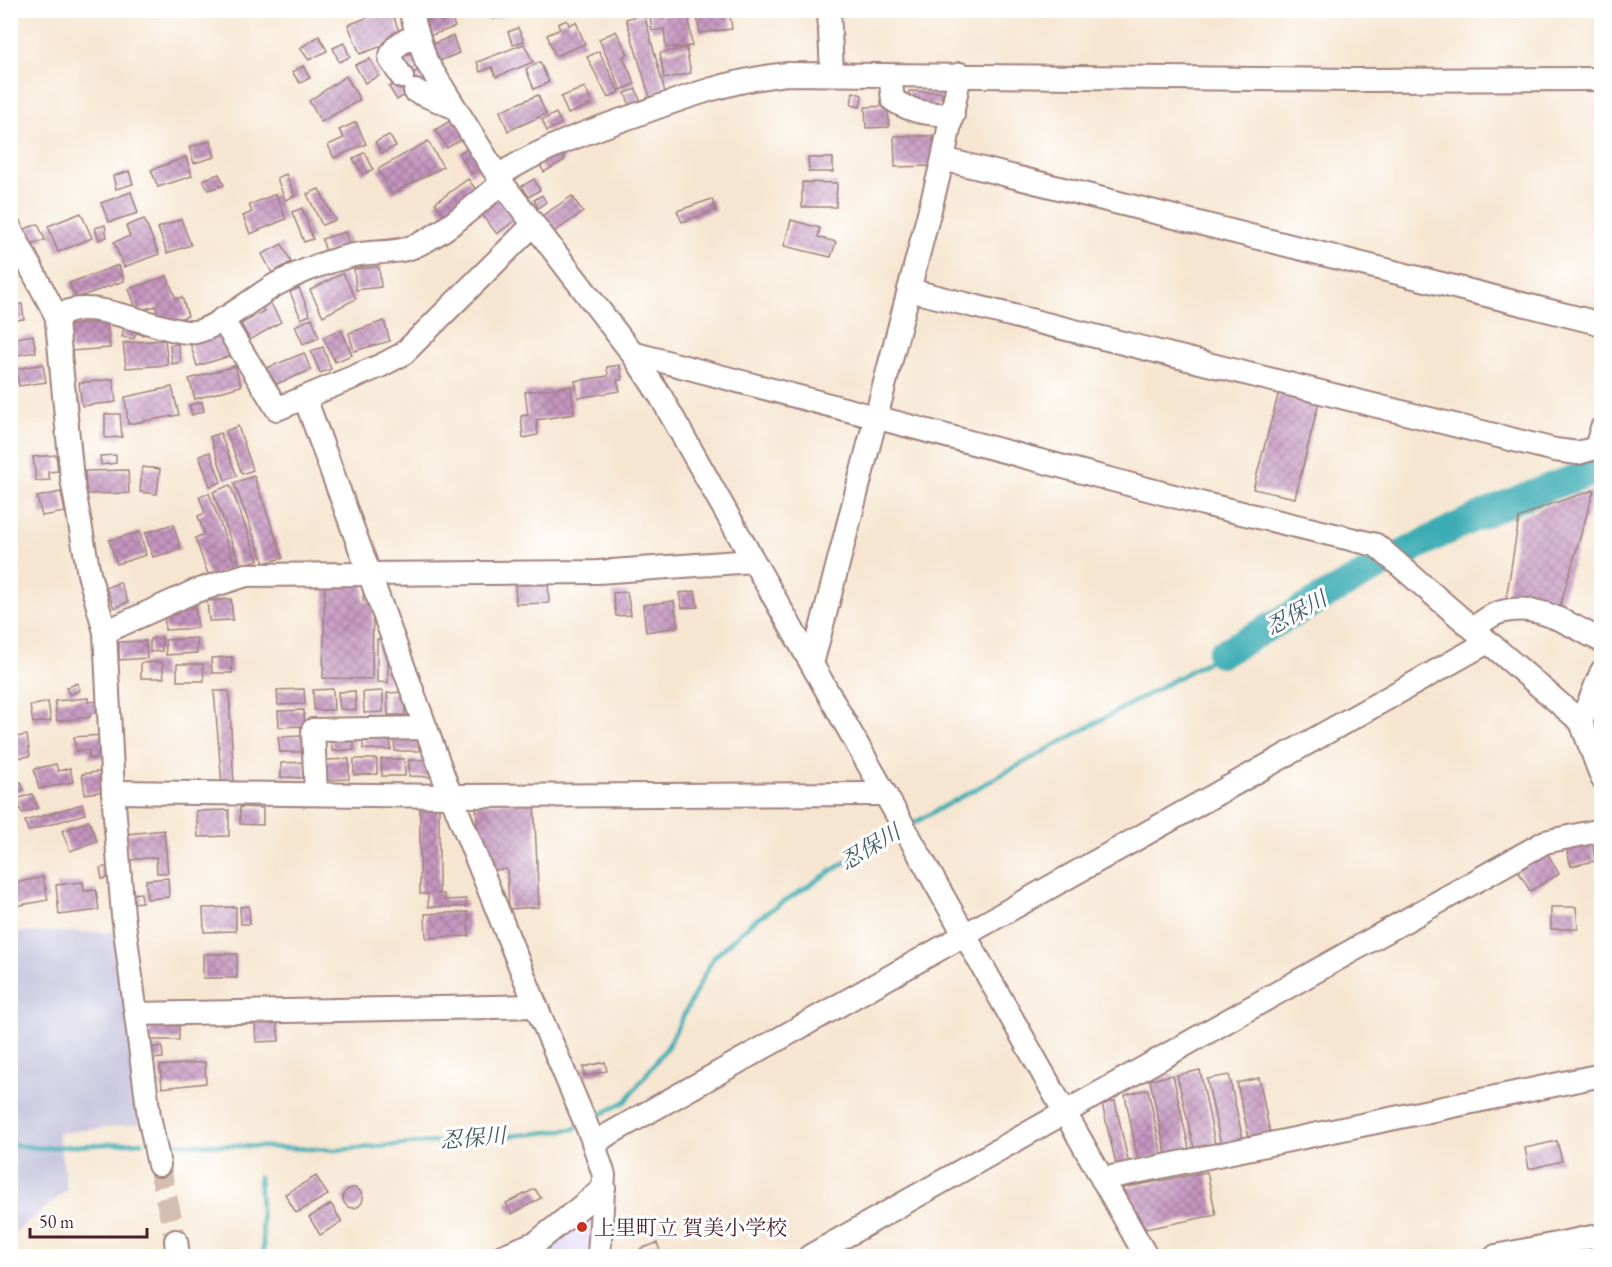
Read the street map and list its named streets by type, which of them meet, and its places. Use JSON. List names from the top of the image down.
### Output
{
  "water": ["忍保川"],
  "places": ["上里町立 賀美小学校"],
  "scale_bar": "50 m"
}
